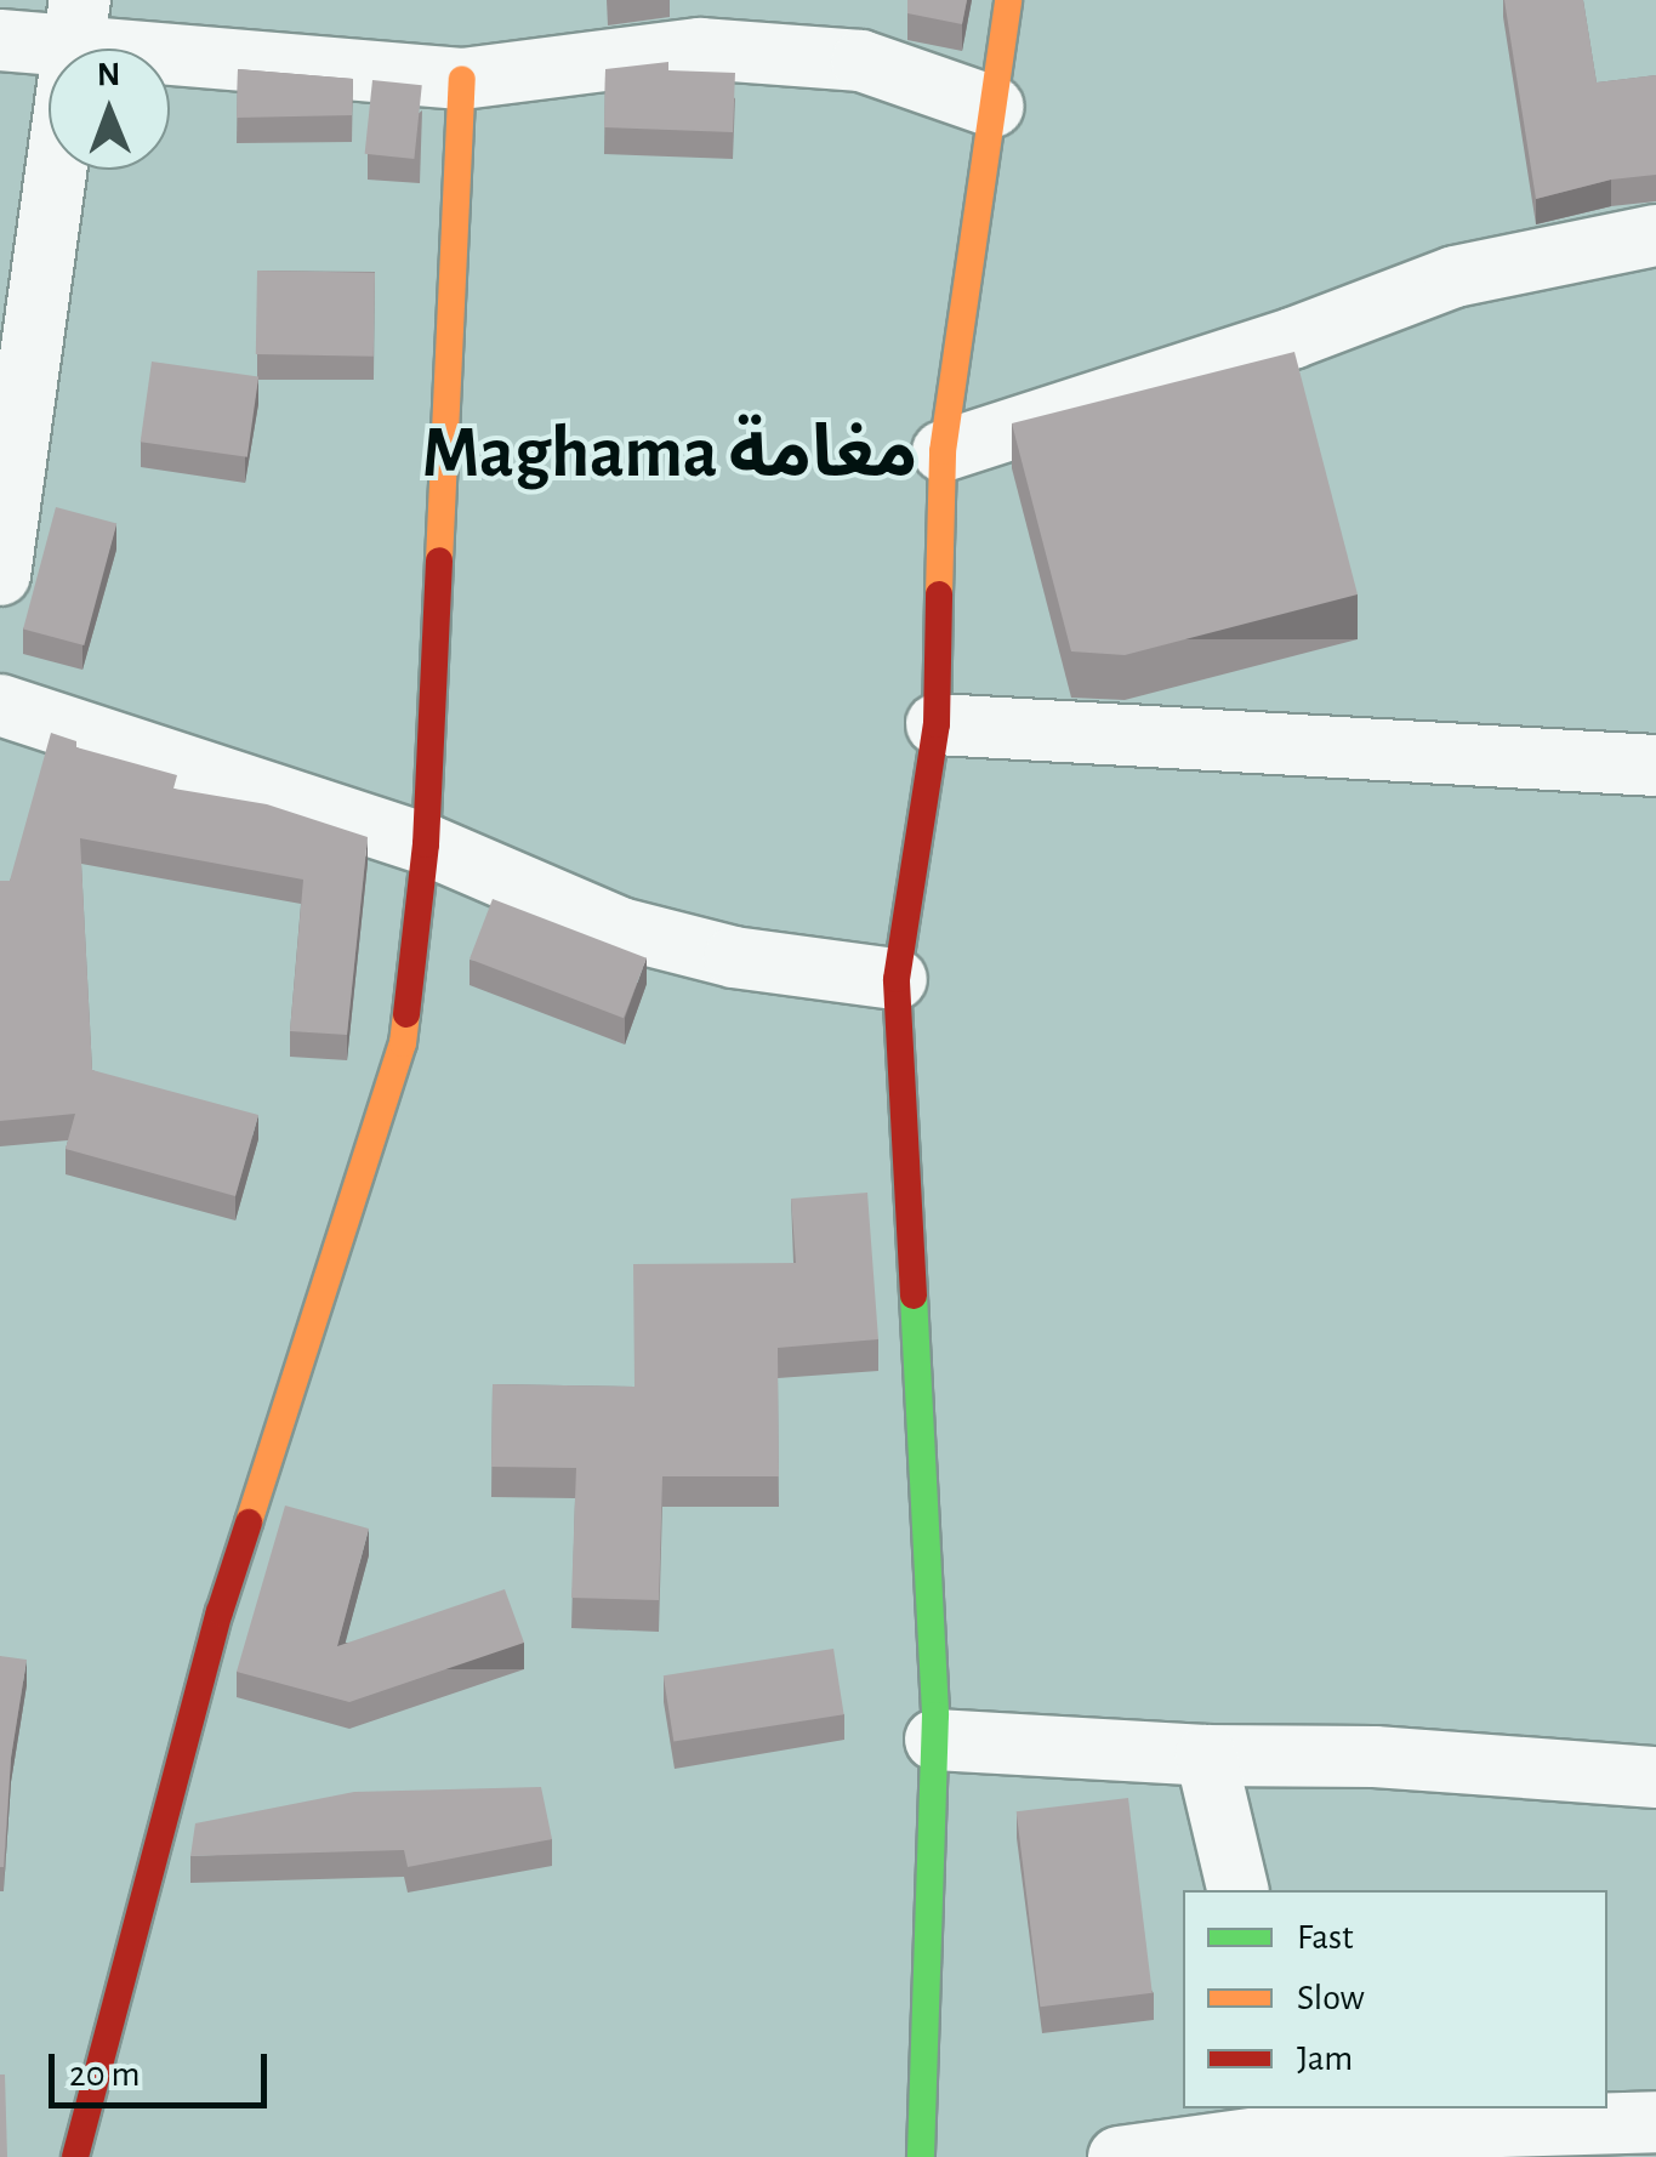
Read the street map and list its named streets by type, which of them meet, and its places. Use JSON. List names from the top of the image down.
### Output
{
  "districts": ["Maghama مغامة"],
  "legend": ["Fast", "Slow", "Jam"],
  "scale_bar": "20 m",
  "north": "top"
}
